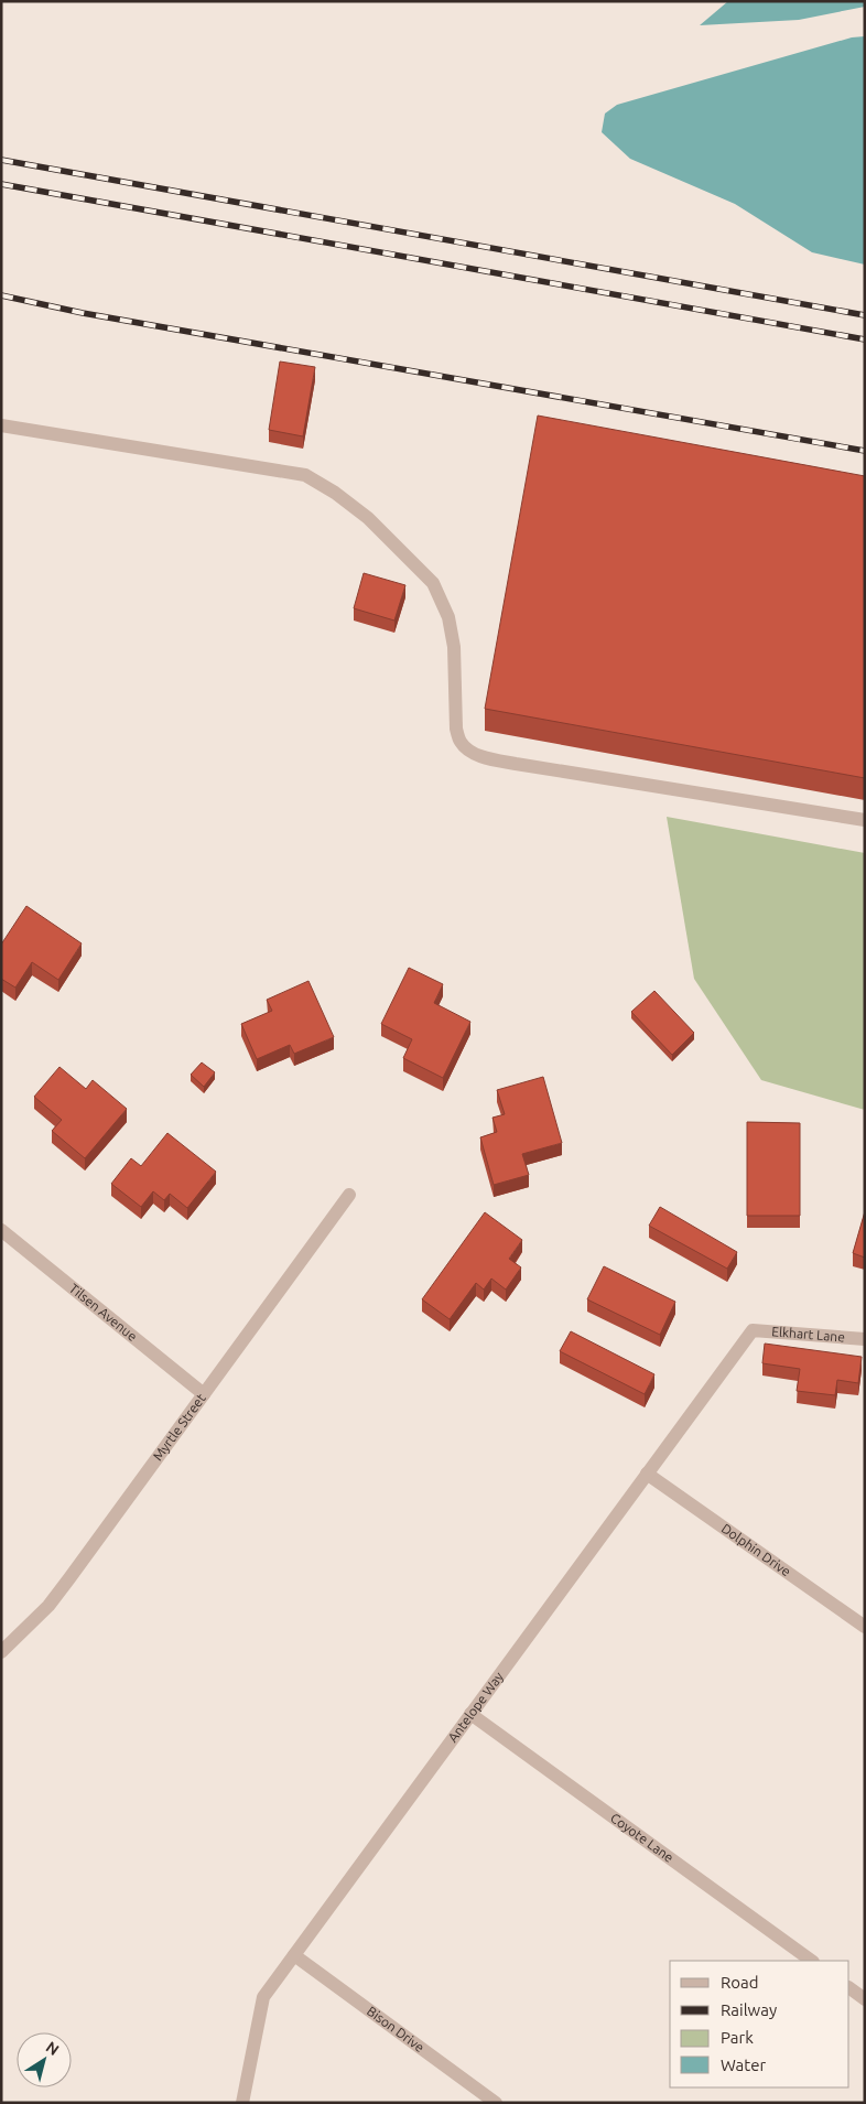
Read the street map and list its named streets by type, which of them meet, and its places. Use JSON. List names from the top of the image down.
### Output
{
  "streets": {
    "street": [
      "Tilsen Avenue",
      "Elkhart Lane",
      "Myrtle Street",
      "Dolphin Drive",
      "Antelope Way",
      "Coyote Lane",
      "Bison Drive"
    ]
  },
  "crossings": [
    ["Tilsen Avenue", "Myrtle Street"],
    ["Elkhart Lane", "Antelope Way"],
    ["Dolphin Drive", "Antelope Way"],
    ["Antelope Way", "Coyote Lane"],
    ["Antelope Way", "Bison Drive"]
  ],
  "legend": [
    "Road",
    "Railway",
    "Park",
    "Water"
  ],
  "north": "top right"
}
